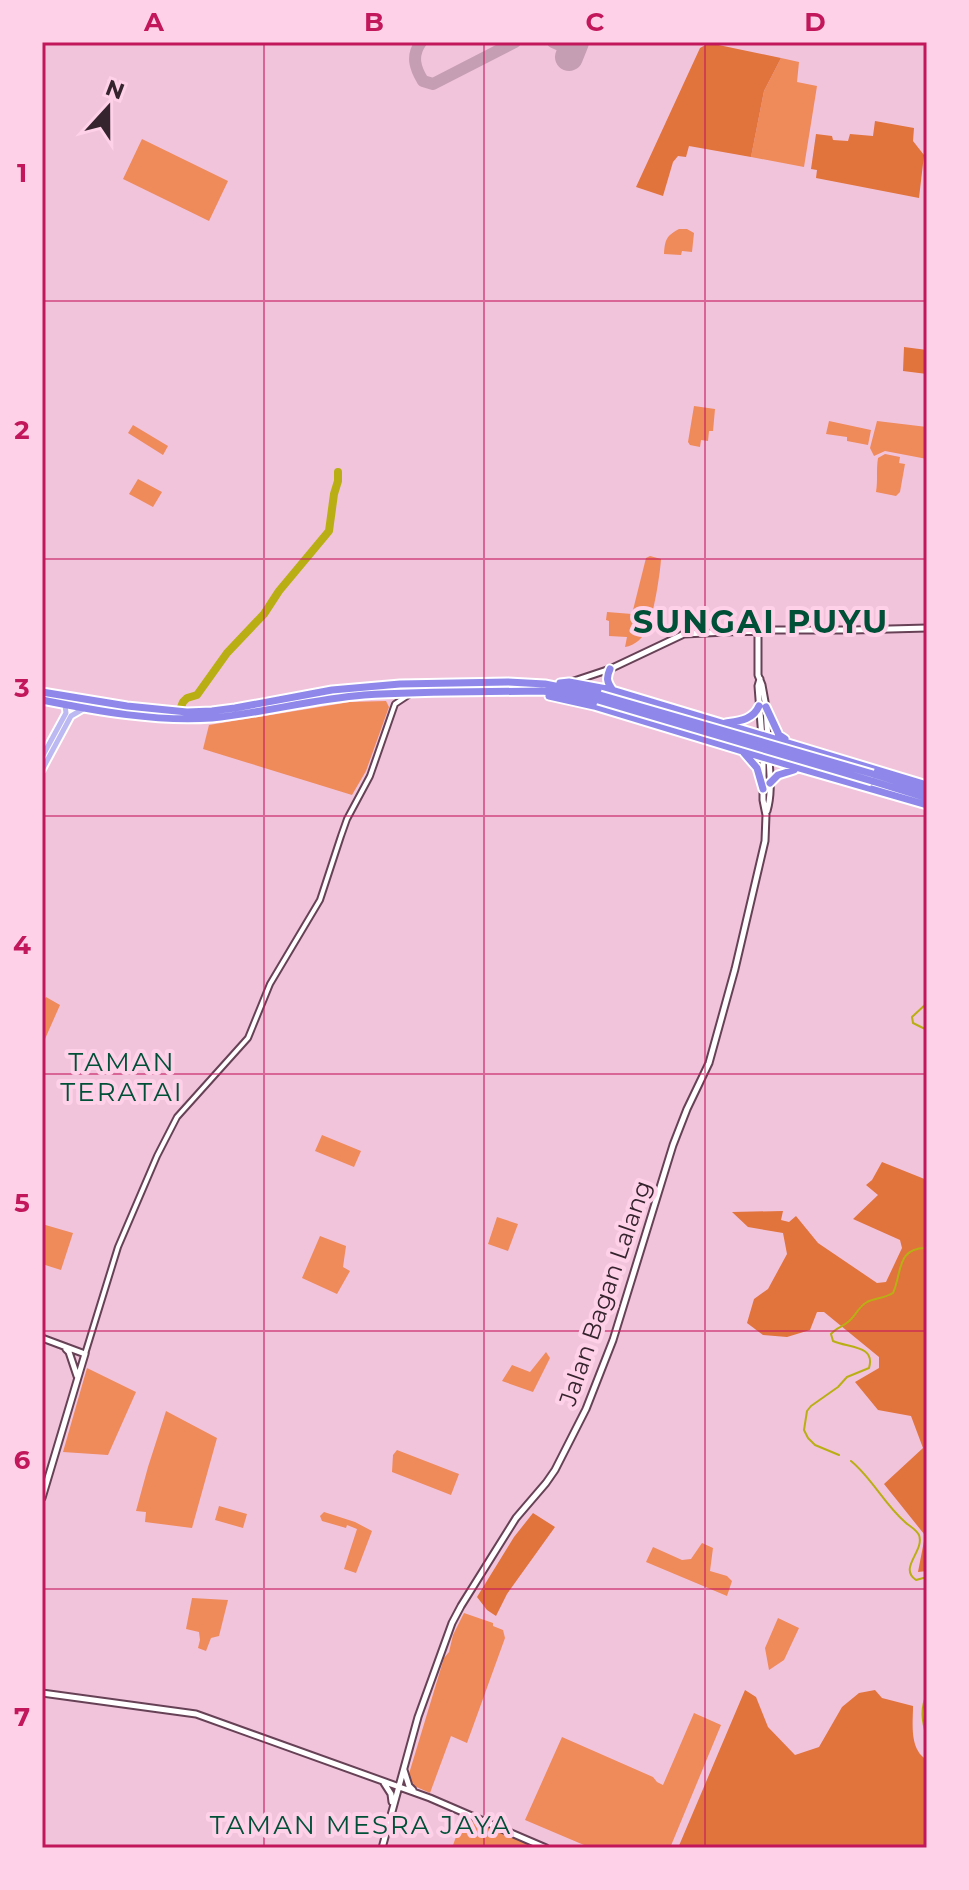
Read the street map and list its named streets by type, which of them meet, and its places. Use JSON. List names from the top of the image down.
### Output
{
  "streets": {
    "main road": ["Jalan Bagan Lalang"]
  },
  "districts": ["SUNGAI PUYU", "TAMAN TERATAI", "TAMAN MESRA JAYA"],
  "north": "top",
  "grid": {
    "columns": [
      "A",
      "B",
      "C",
      "D"
    ],
    "rows": [
      "1",
      "2",
      "3",
      "4",
      "5",
      "6",
      "7"
    ]
  }
}
